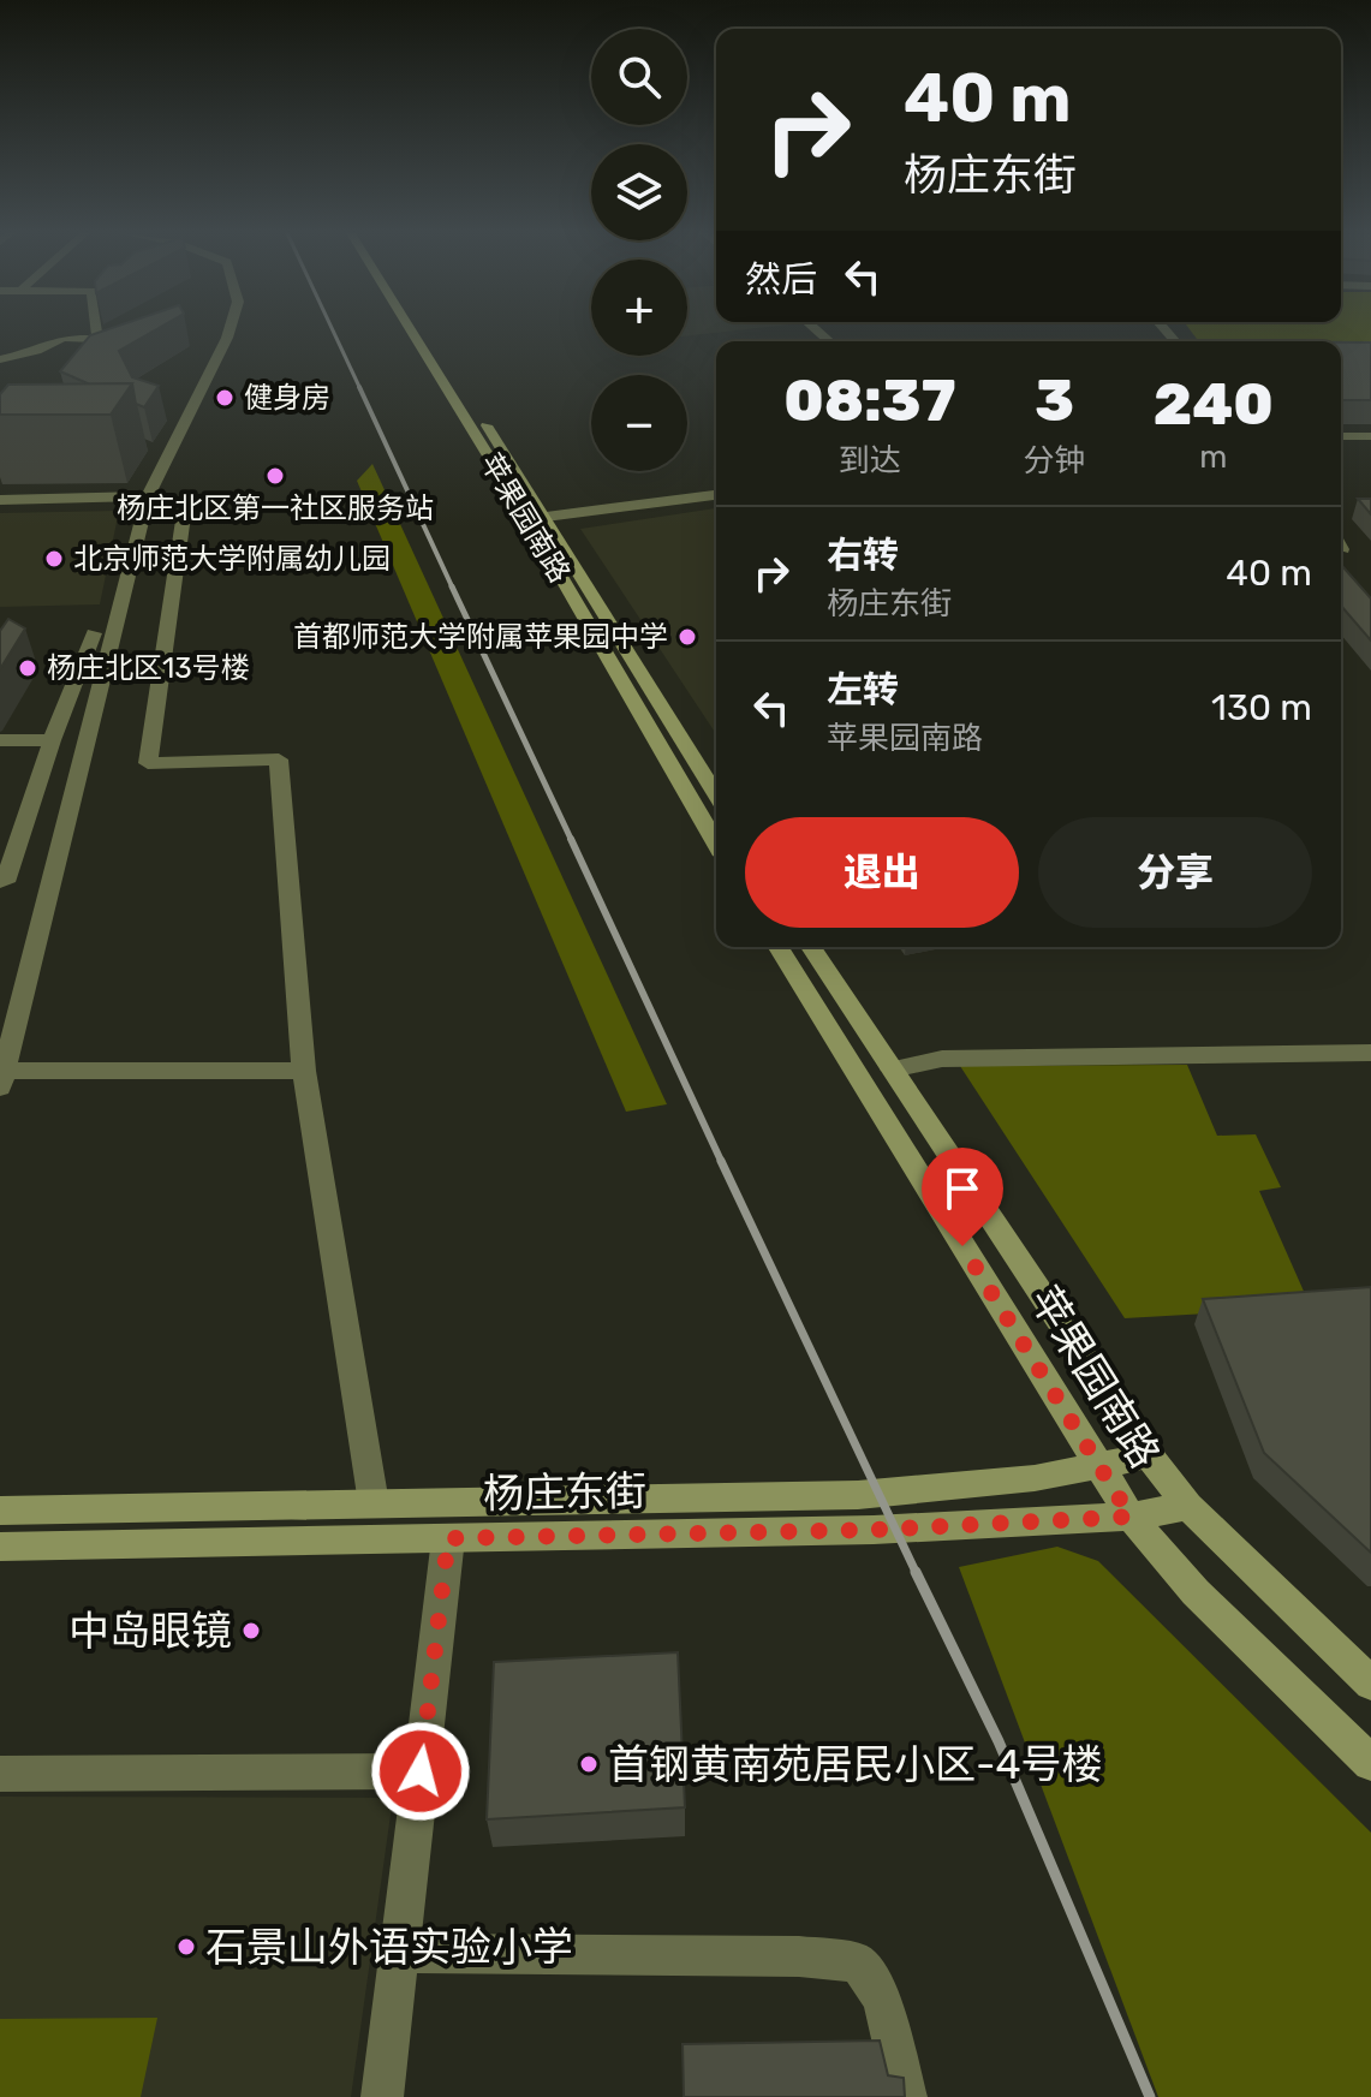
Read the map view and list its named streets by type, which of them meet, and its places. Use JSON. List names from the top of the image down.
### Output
{
  "streets": {
    "main road": ["苹果园南路", "杨庄东街"]
  },
  "crossings": [
    ["苹果园南路", "杨庄东街"]
  ],
  "places": [
    "健身房",
    "杨庄北区第一社区服务站",
    "北京师范大学附属幼儿园",
    "首都师范大学附属苹果园中学",
    "杨庄北区13号楼",
    "中岛眼镜",
    "首钢黄南苑居民小区-4号楼",
    "石景山外语实验小学"
  ],
  "page": {
    "map_buttons": ["+", "−"],
    "turn": ["40 m", "杨庄东街"],
    "then": "然后",
    "eta": [
      "08:37",
      "到达",
      "3",
      "分钟",
      "240",
      "m"
    ],
    "list": [
      {
        "name": "右转",
        "note": "杨庄东街",
        "value": "40 m"
      },
      {
        "name": "左转",
        "note": "苹果园南路",
        "value": "130 m"
      }
    ],
    "buttons": ["退出", "分享"]
  }
}
